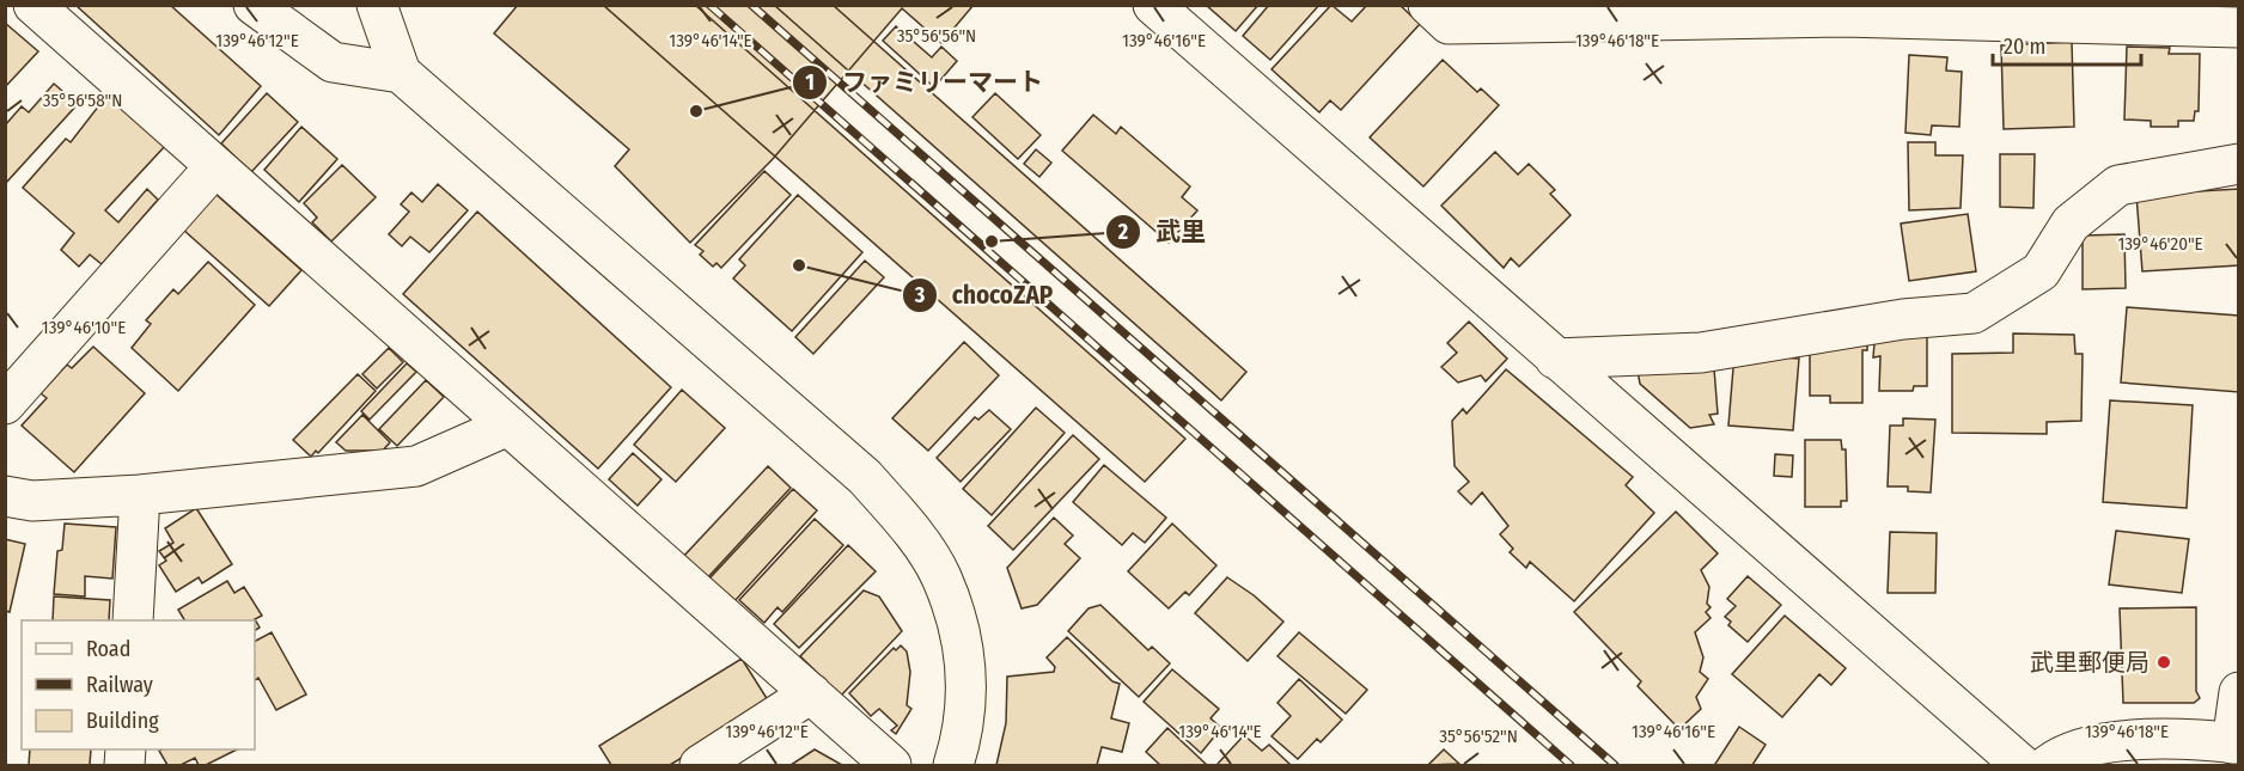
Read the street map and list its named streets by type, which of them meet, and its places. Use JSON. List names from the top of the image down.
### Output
{
  "places": [
    "ファミリーマート",
    "武里",
    "chocoZAP",
    "武里郵便局"
  ],
  "legend": ["Road", "Railway", "Building"],
  "scale_bar": "20 m",
  "coordinates": [
    "35°56'56\"N",
    "139°46'12\"E",
    "139°46'14\"E",
    "139°46'16\"E",
    "139°46'18\"E",
    "35°56'58\"N",
    "139°46'20\"E",
    "139°46'10\"E",
    "35°56'52\"N"
  ]
}
